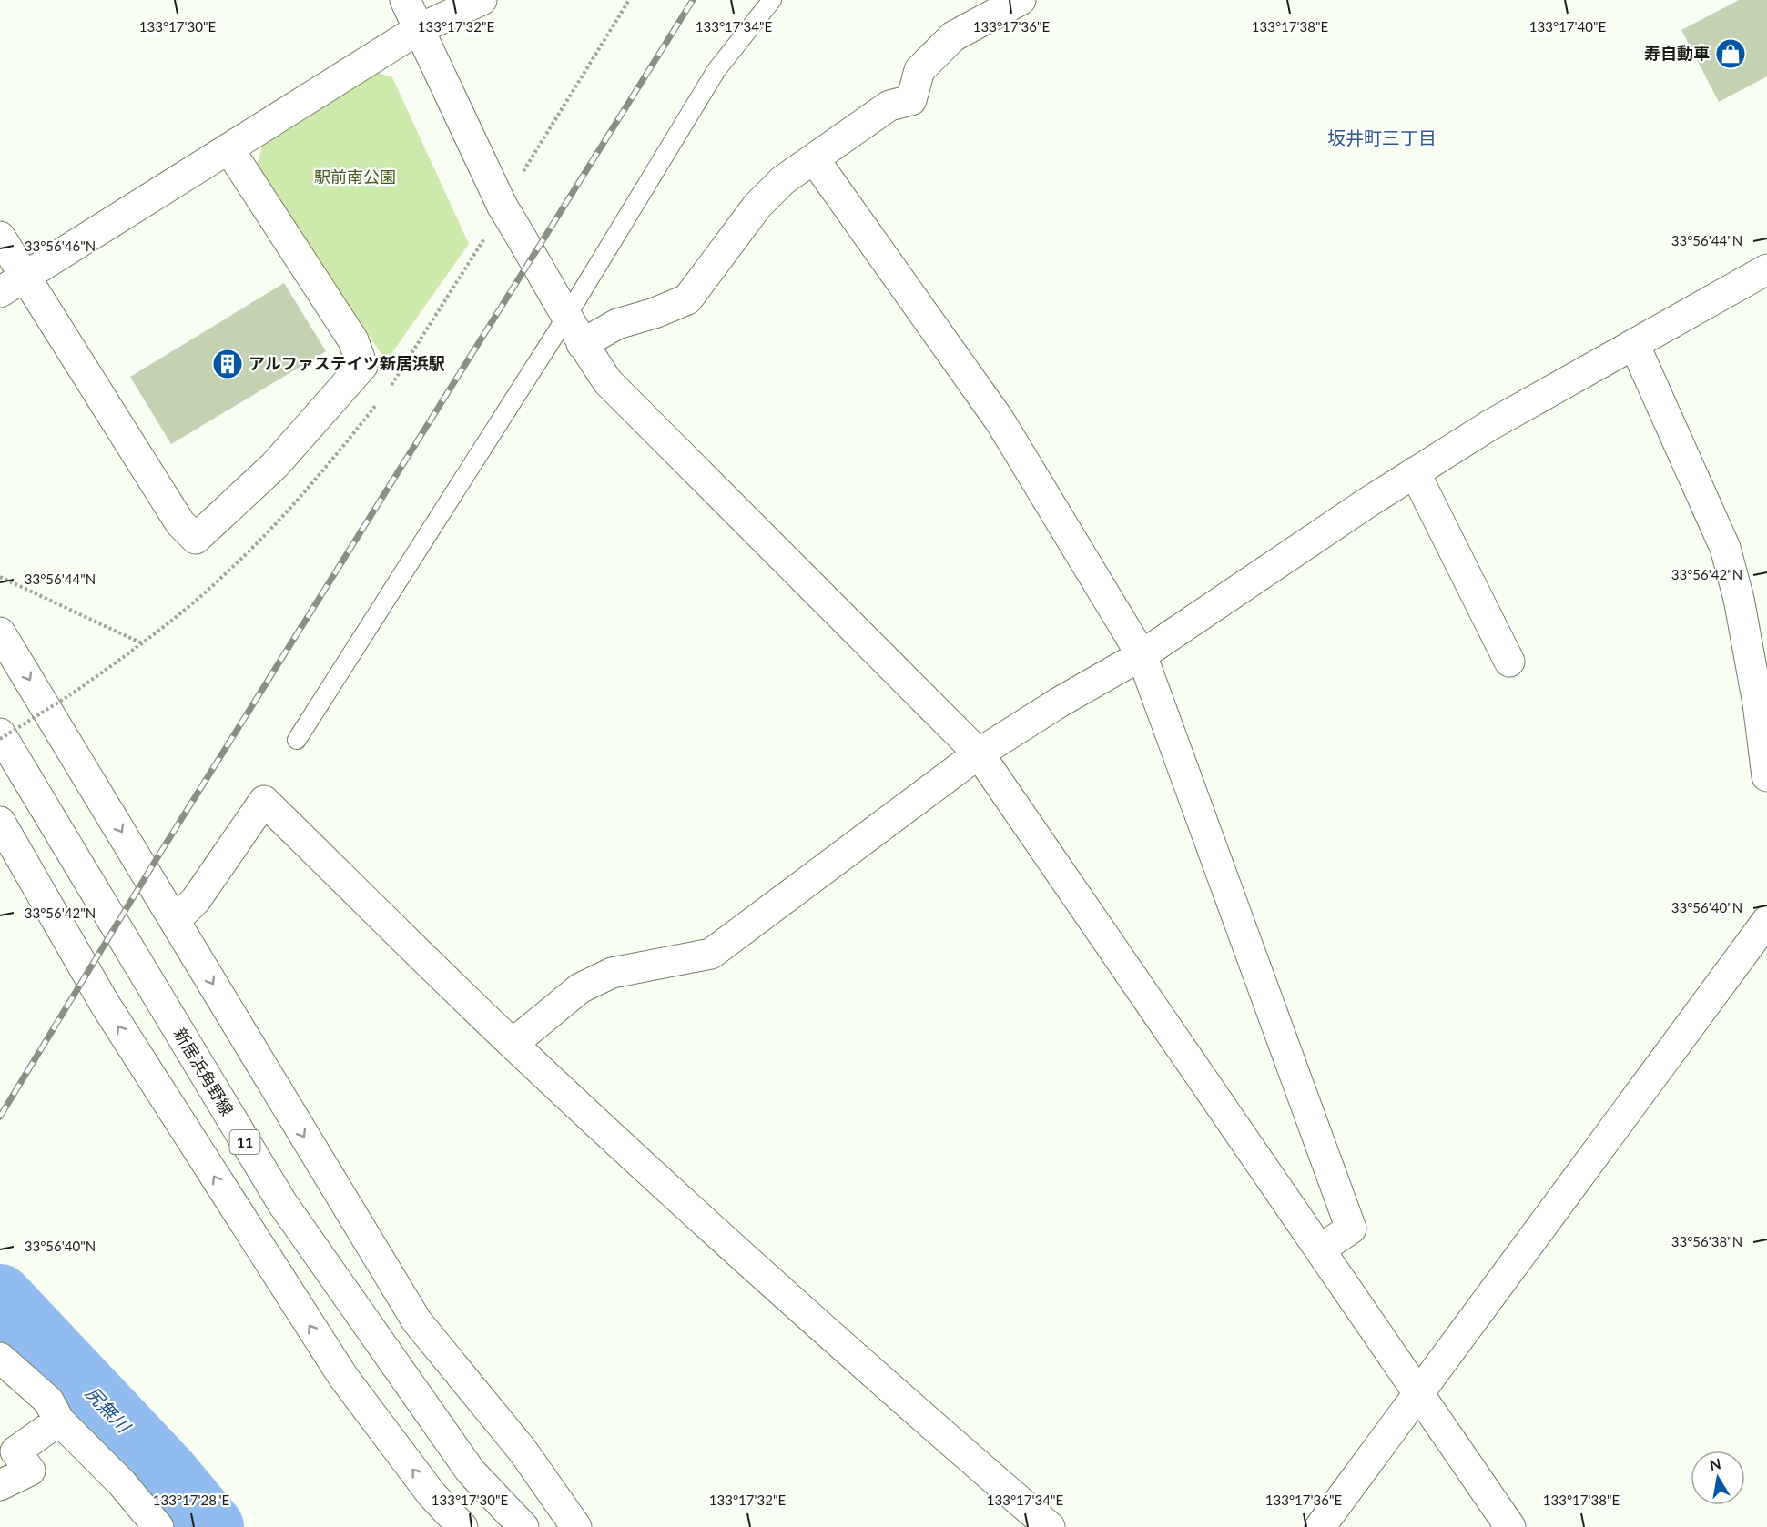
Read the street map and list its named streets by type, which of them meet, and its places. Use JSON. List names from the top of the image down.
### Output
{
  "streets": {
    "street": ["新居浜角野線", "11"]
  },
  "districts": ["坂井町三丁目"],
  "water": ["尻無川"],
  "parks": ["駅前南公園"],
  "places": {
    "shop": ["寿自動車"],
    "building": ["アルファステイツ新居浜駅"]
  },
  "north": "top",
  "coordinates": [
    "133°17'40\"E",
    "133°17'30\"E",
    "133°17'32\"E",
    "133°17'34\"E",
    "133°17'36\"E",
    "133°17'38\"E",
    "33°56'44\"N",
    "33°56'46\"N",
    "33°56'42\"N",
    "33°56'40\"N",
    "33°56'38\"N",
    "133°17'28\"E"
  ]
}
